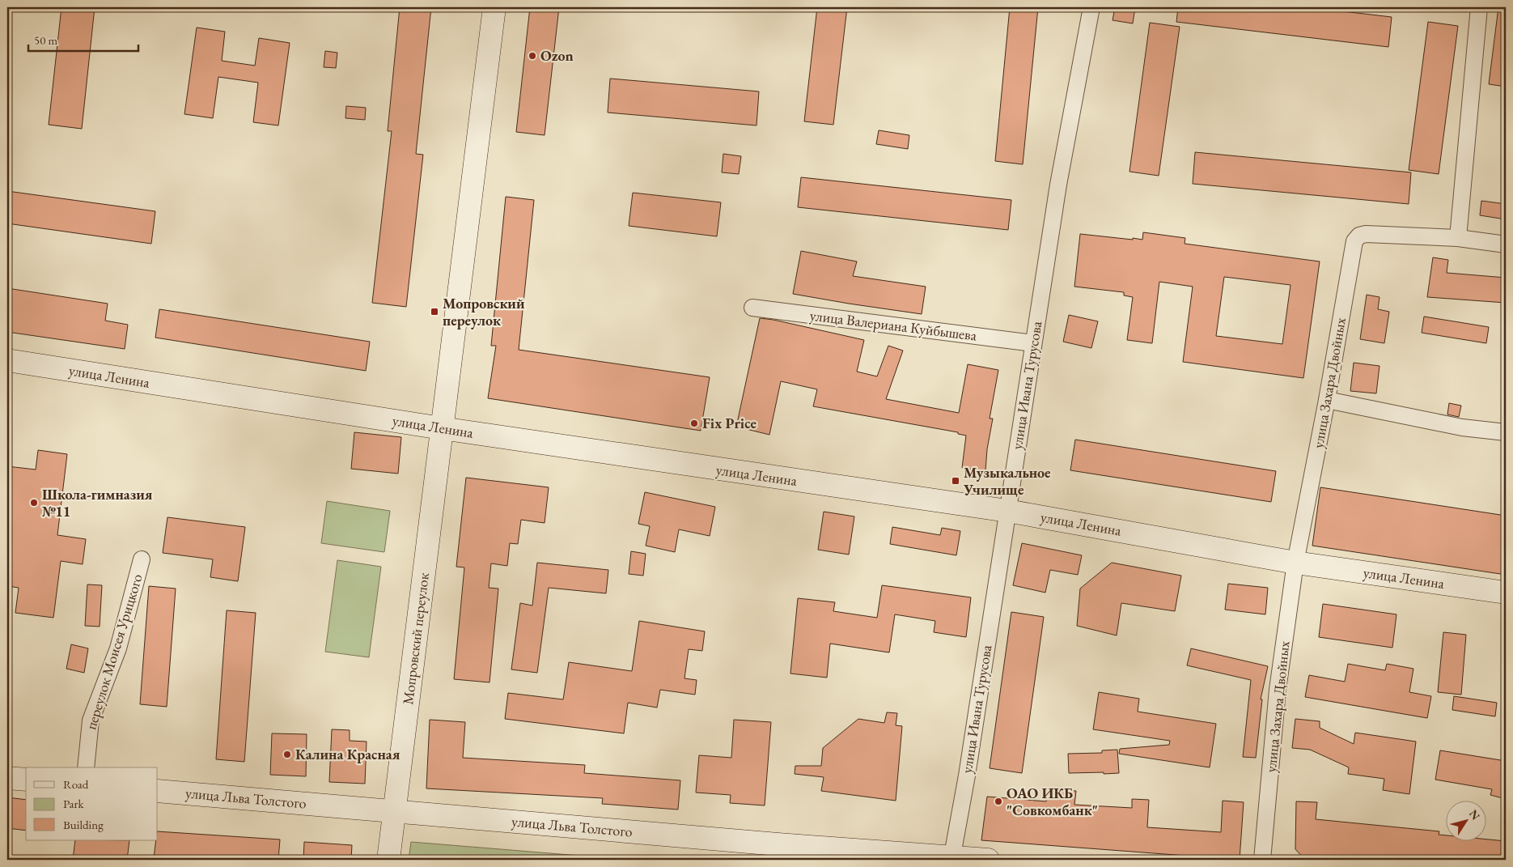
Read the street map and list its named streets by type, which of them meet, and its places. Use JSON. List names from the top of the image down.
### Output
{
  "streets": {
    "street": [
      "улица Валериана Куйбышева",
      "улица Ленина",
      "улица Захара Двойных",
      "улица Ивана Турусова",
      "Мопровский переулок",
      "переулок Моисея Урицкого",
      "улица Льва Толстого"
    ]
  },
  "crossings": [
    ["улица Валериана Куйбышева", "улица Ивана Турусова"],
    ["улица Ленина", "улица Захара Двойных"],
    ["улица Ленина", "улица Ивана Турусова"],
    ["улица Ленина", "Мопровский переулок"],
    ["улица Ивана Турусова", "улица Льва Толстого"],
    ["Мопровский переулок", "улица Льва Толстого"]
  ],
  "places": {
    "other": [
      "Ozon",
      "Fix Price",
      "Школа-гимназия №11",
      "Калина Красная",
      "ОАО ИКБ \"Совкомбанк\""
    ],
    "transit": ["Мопровский переулок", "Музыкальное Училище"]
  },
  "legend": ["Road", "Park", "Building"],
  "scale_bar": "50 m",
  "north": "top right"
}
